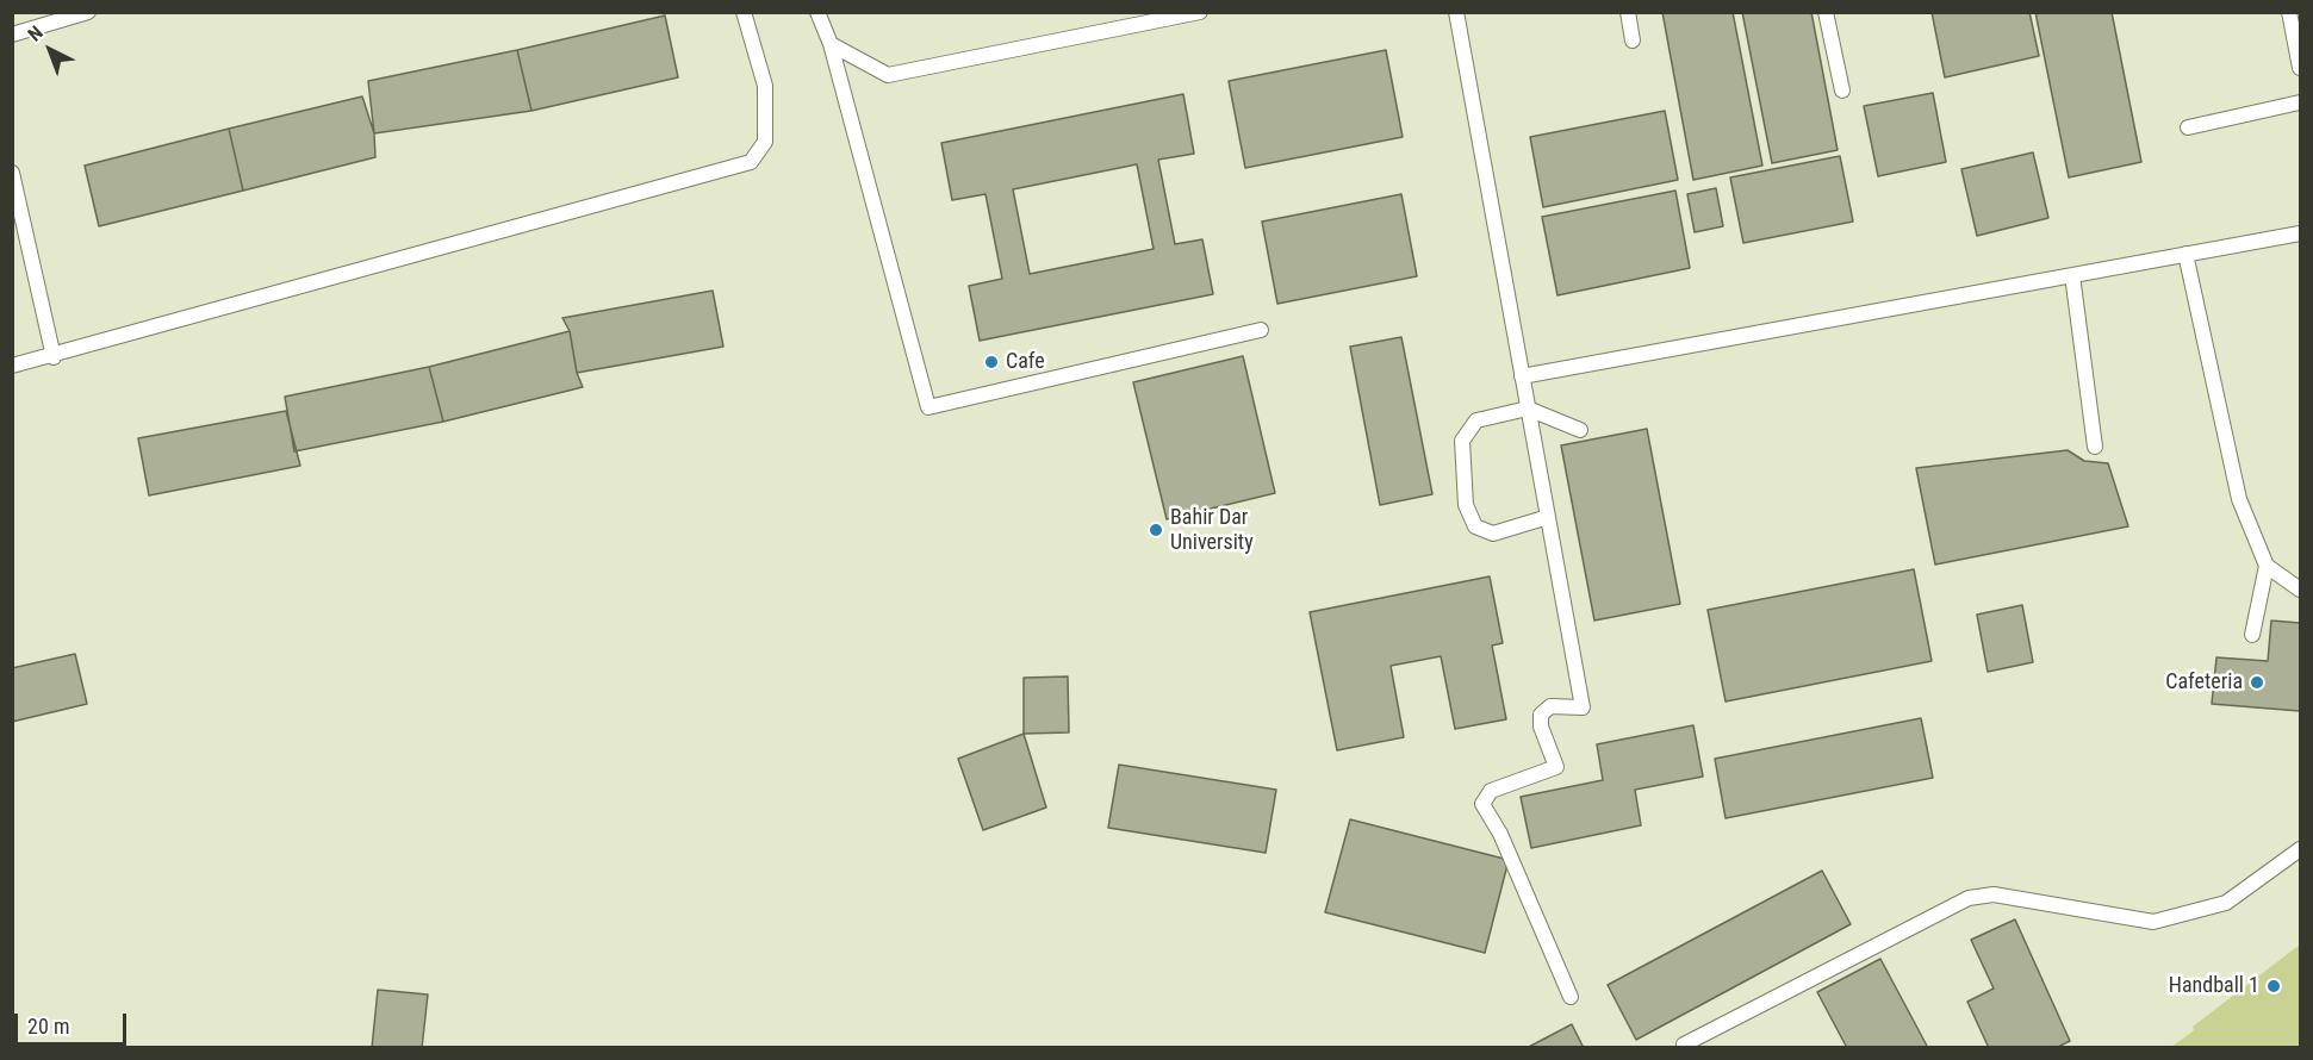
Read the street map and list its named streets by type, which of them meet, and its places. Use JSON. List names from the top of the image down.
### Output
{
  "places": [
    "Cafe",
    "Bahir Dar University",
    "Cafeteria",
    "Handball 1"
  ],
  "scale_bar": "20 m",
  "north": "top left"
}
